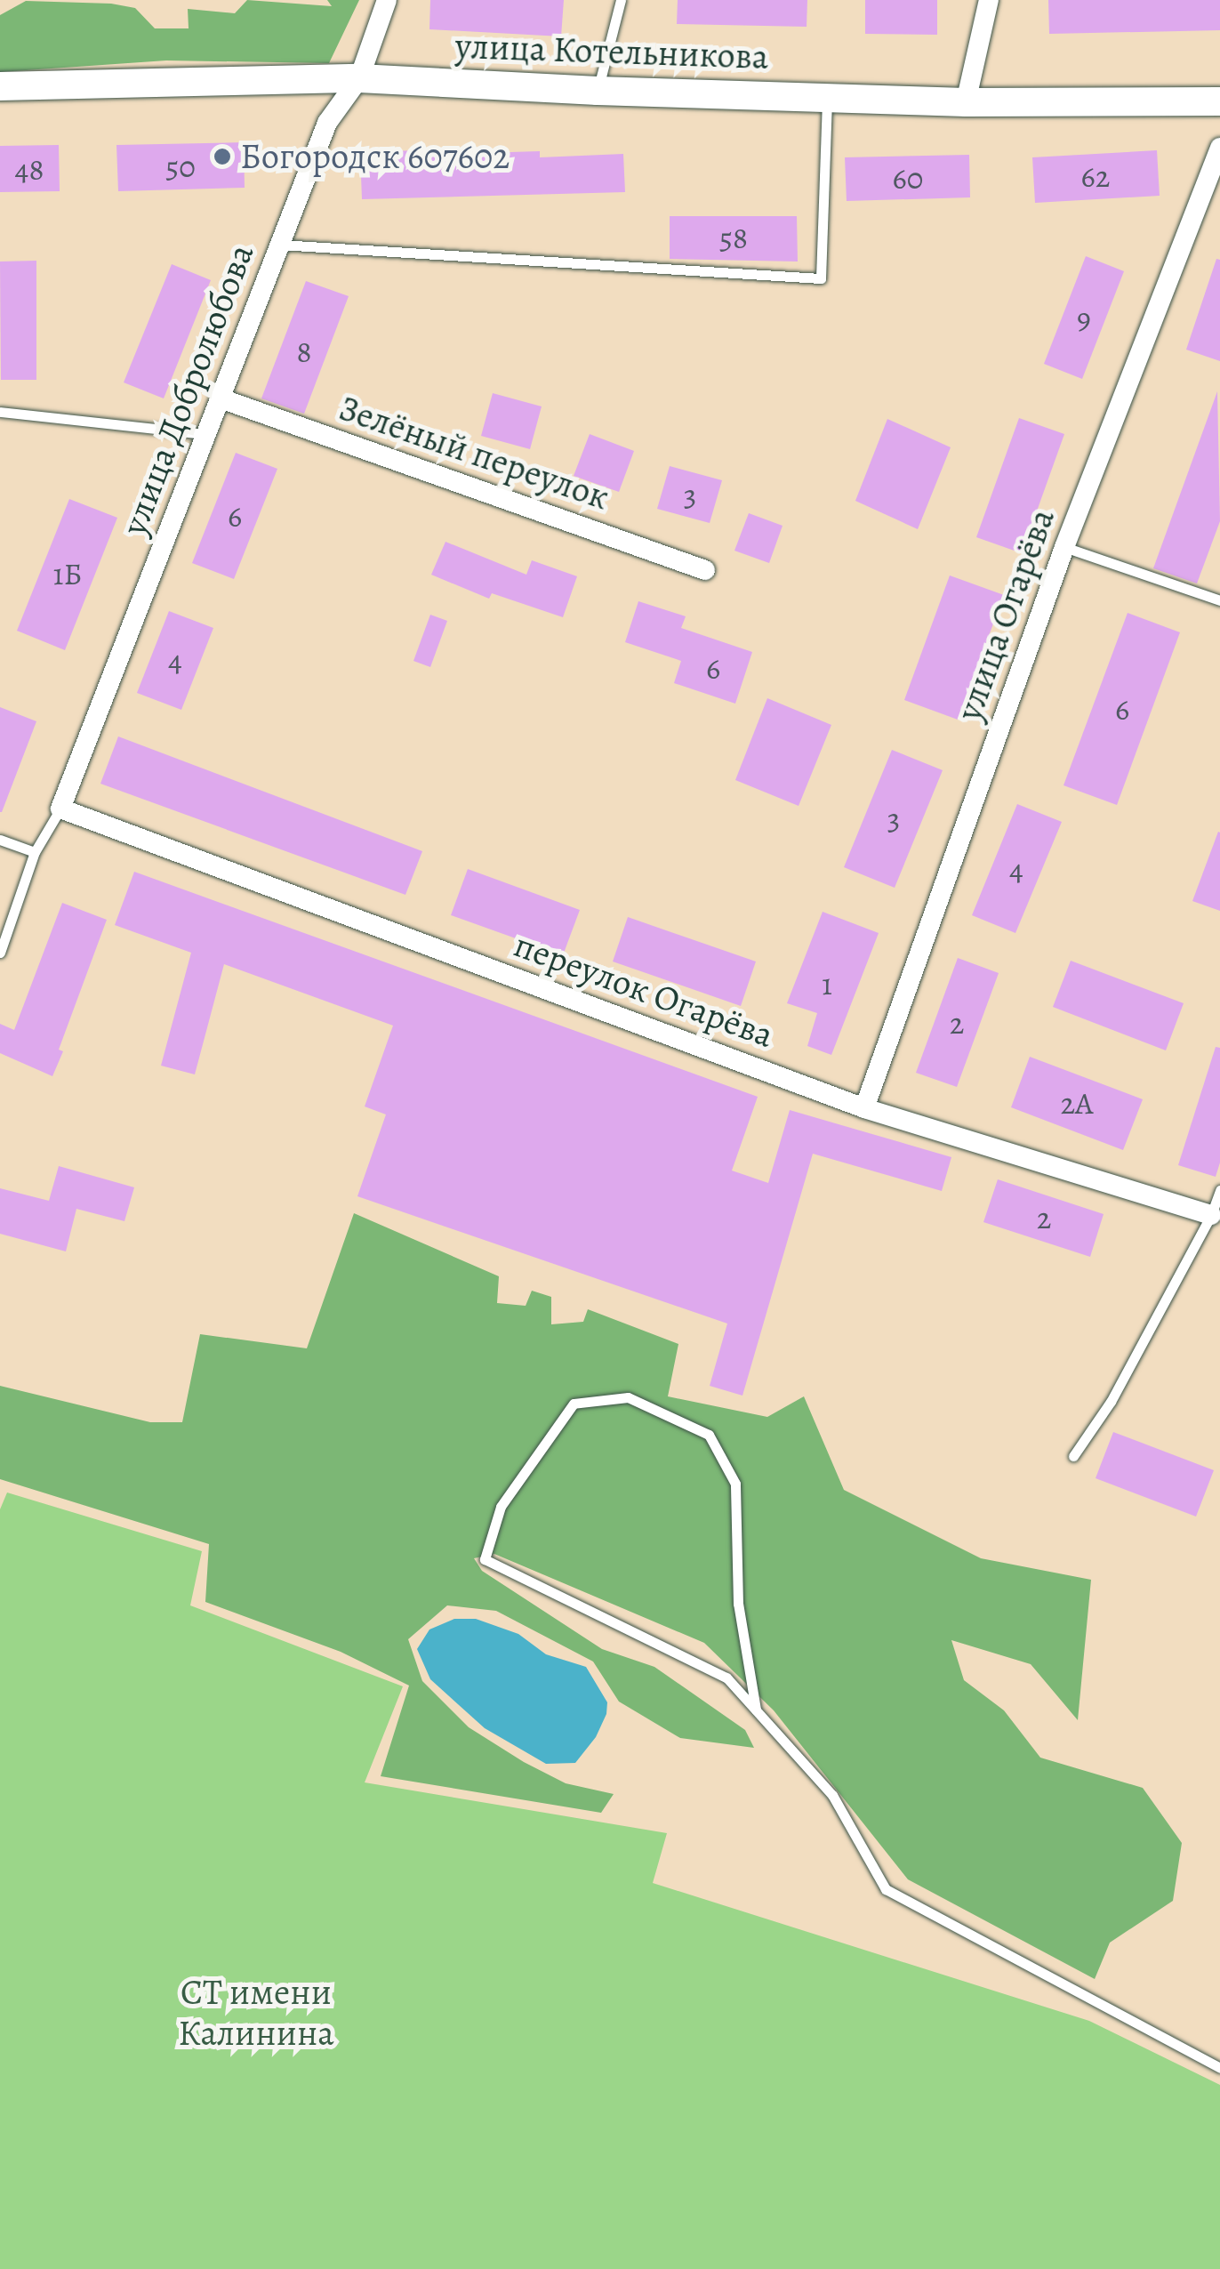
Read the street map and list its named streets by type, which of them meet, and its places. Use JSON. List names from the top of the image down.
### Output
{
  "streets": {
    "street": [
      "улица Котельникова",
      "улица Добролюбова",
      "Зелёный переулок",
      "улица Огарёва",
      "переулок Огарёва"
    ]
  },
  "crossings": [
    ["улица Котельникова", "улица Добролюбова"],
    ["улица Добролюбова", "Зелёный переулок"],
    ["улица Добролюбова", "переулок Огарёва"],
    ["улица Огарёва", "переулок Огарёва"]
  ],
  "parks": ["СТ имени Калинина"],
  "places": ["Богородск 607602"],
  "house_numbers": [
    "50",
    "48",
    "62",
    "60",
    "58",
    "9",
    "8",
    "3",
    "6",
    "1Б",
    "4",
    "6",
    "6",
    "3",
    "4",
    "1",
    "2",
    "2А",
    "2"
  ]
}
